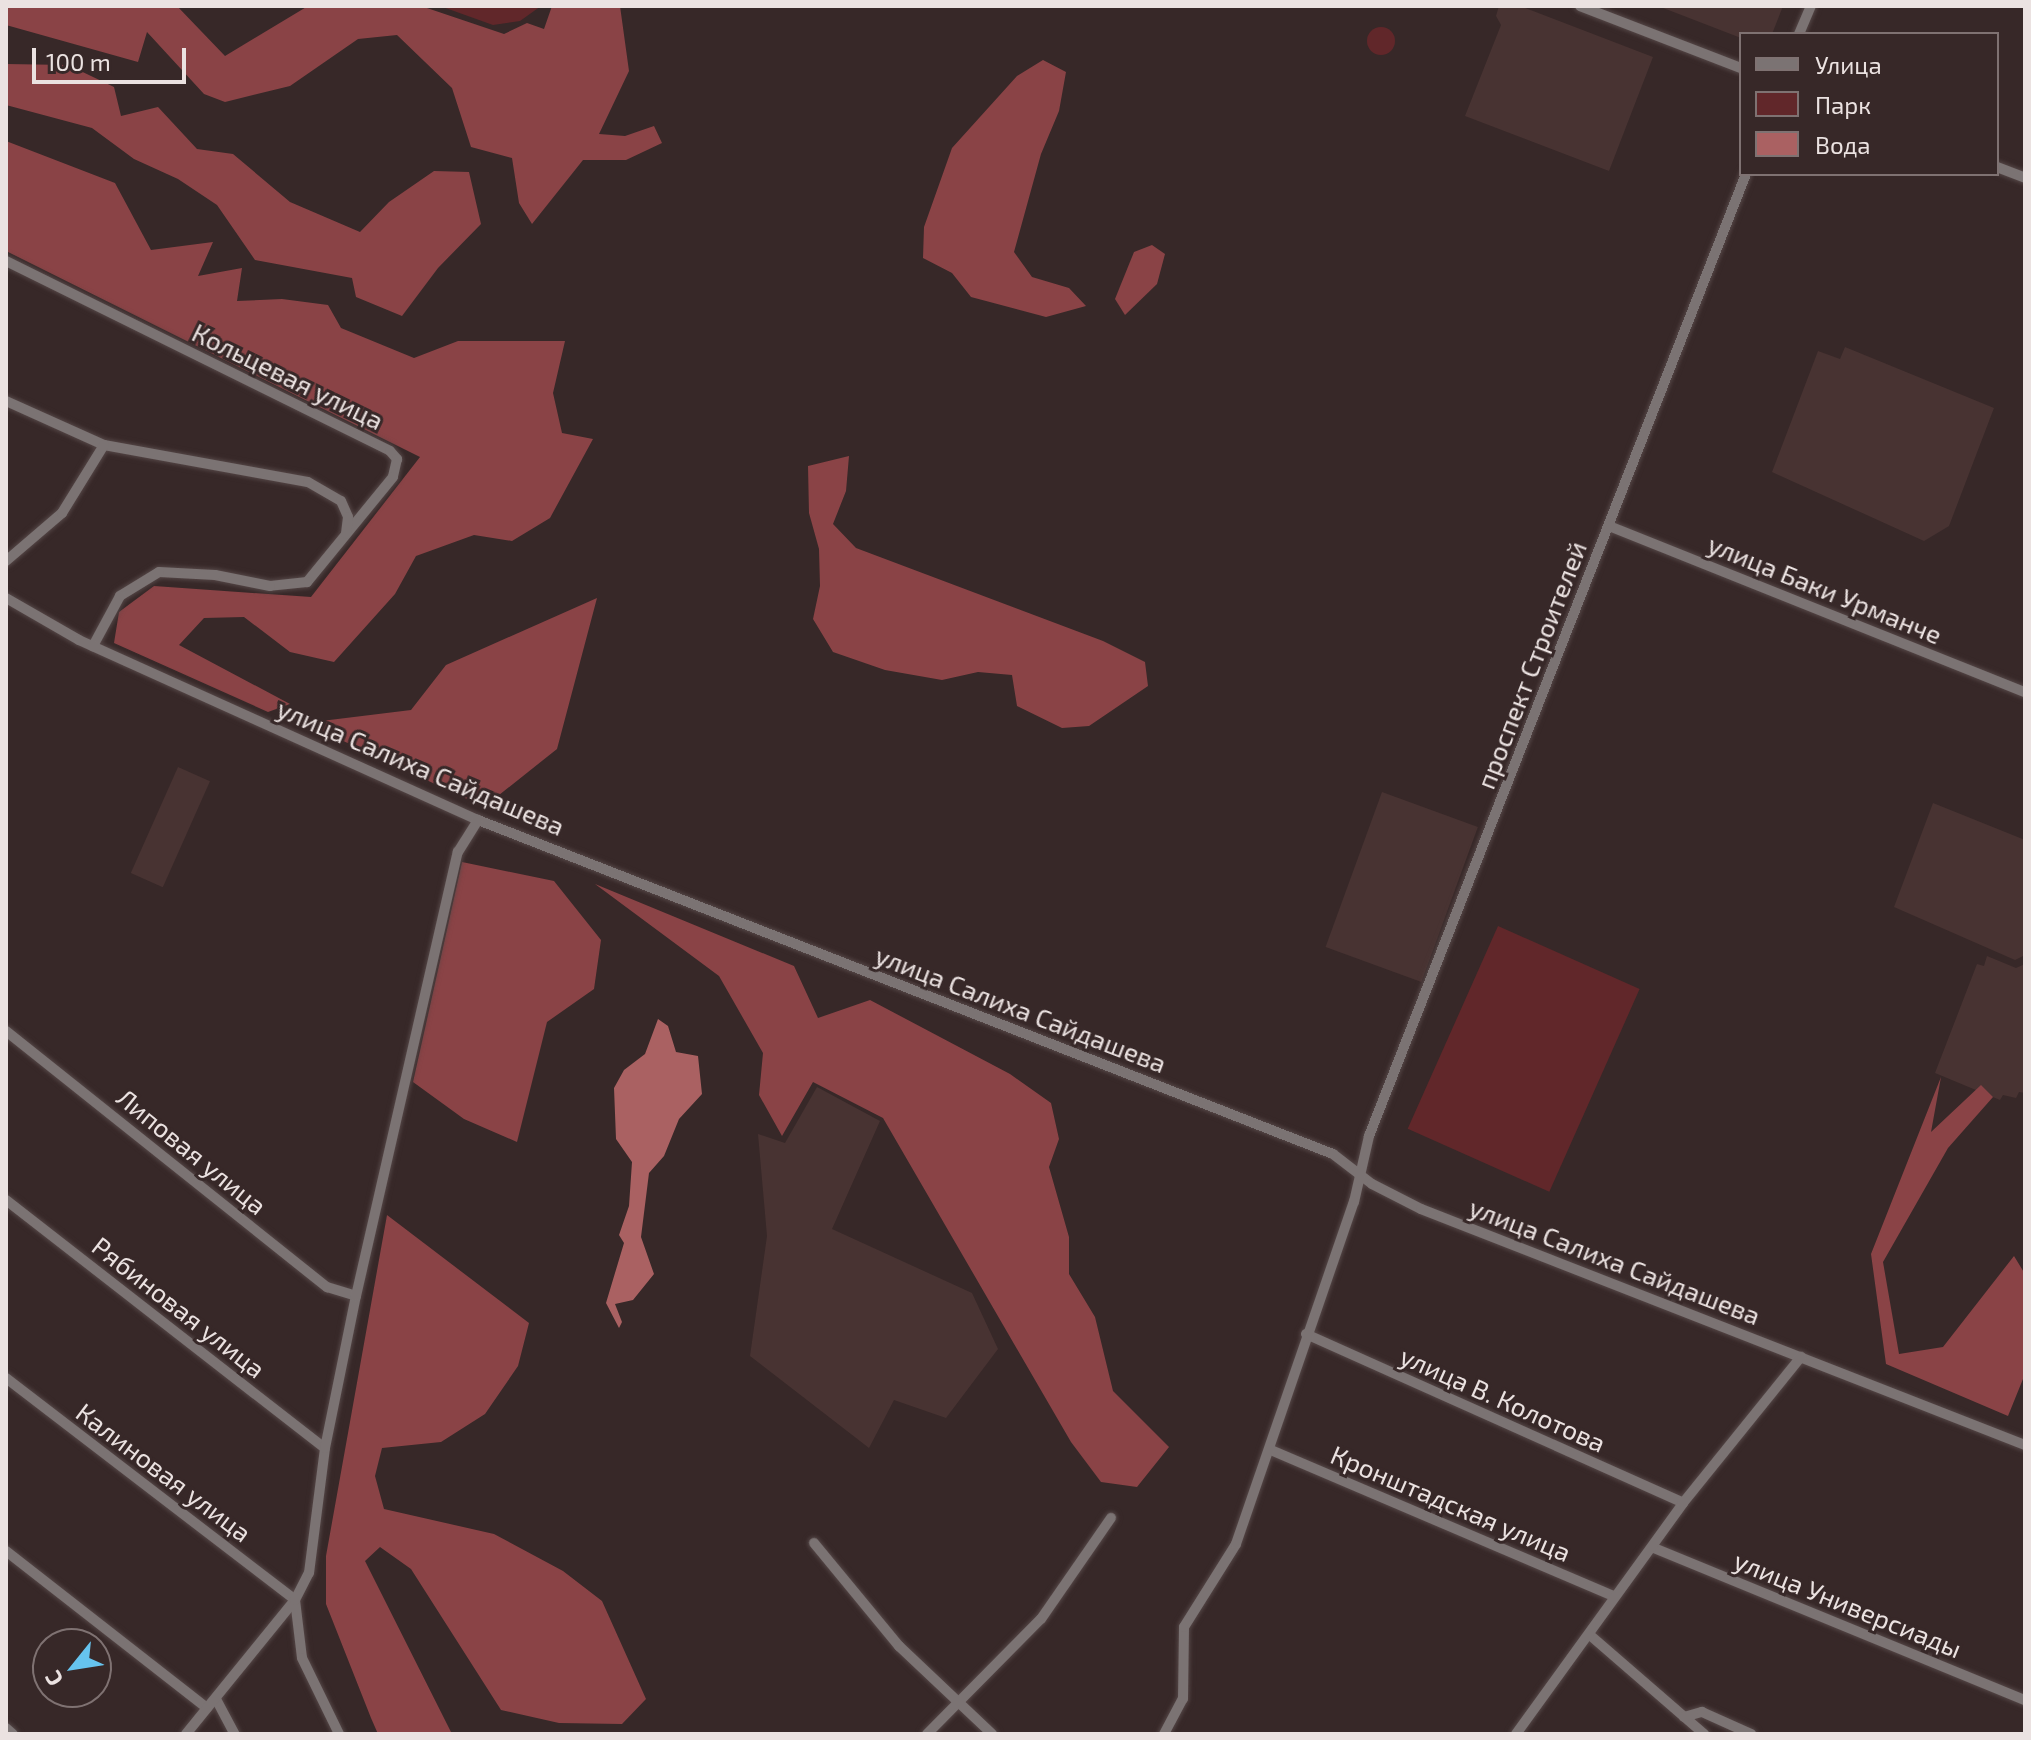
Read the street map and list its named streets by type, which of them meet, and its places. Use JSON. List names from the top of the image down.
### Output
{
  "streets": {
    "street": [
      "Кольцевая улица",
      "улица Баки Урманче",
      "проспект Строителей",
      "улица Салиха Сайдашева",
      "Липовая улица",
      "Рябиновая улица",
      "улица В. Колотова",
      "Калиновая улица",
      "Кронштадская улица",
      "улица Универсиады"
    ]
  },
  "crossings": [
    ["Кольцевая улица", "улица Салиха Сайдашева"],
    ["улица Баки Урманче", "проспект Строителей"],
    ["проспект Строителей", "улица Салиха Сайдашева"],
    ["проспект Строителей", "улица В. Колотова"],
    ["проспект Строителей", "Кронштадская улица"]
  ],
  "legend": ["Улица", "Парк", "Вода"],
  "scale_bar": "100 m",
  "north": "bottom left"
}
